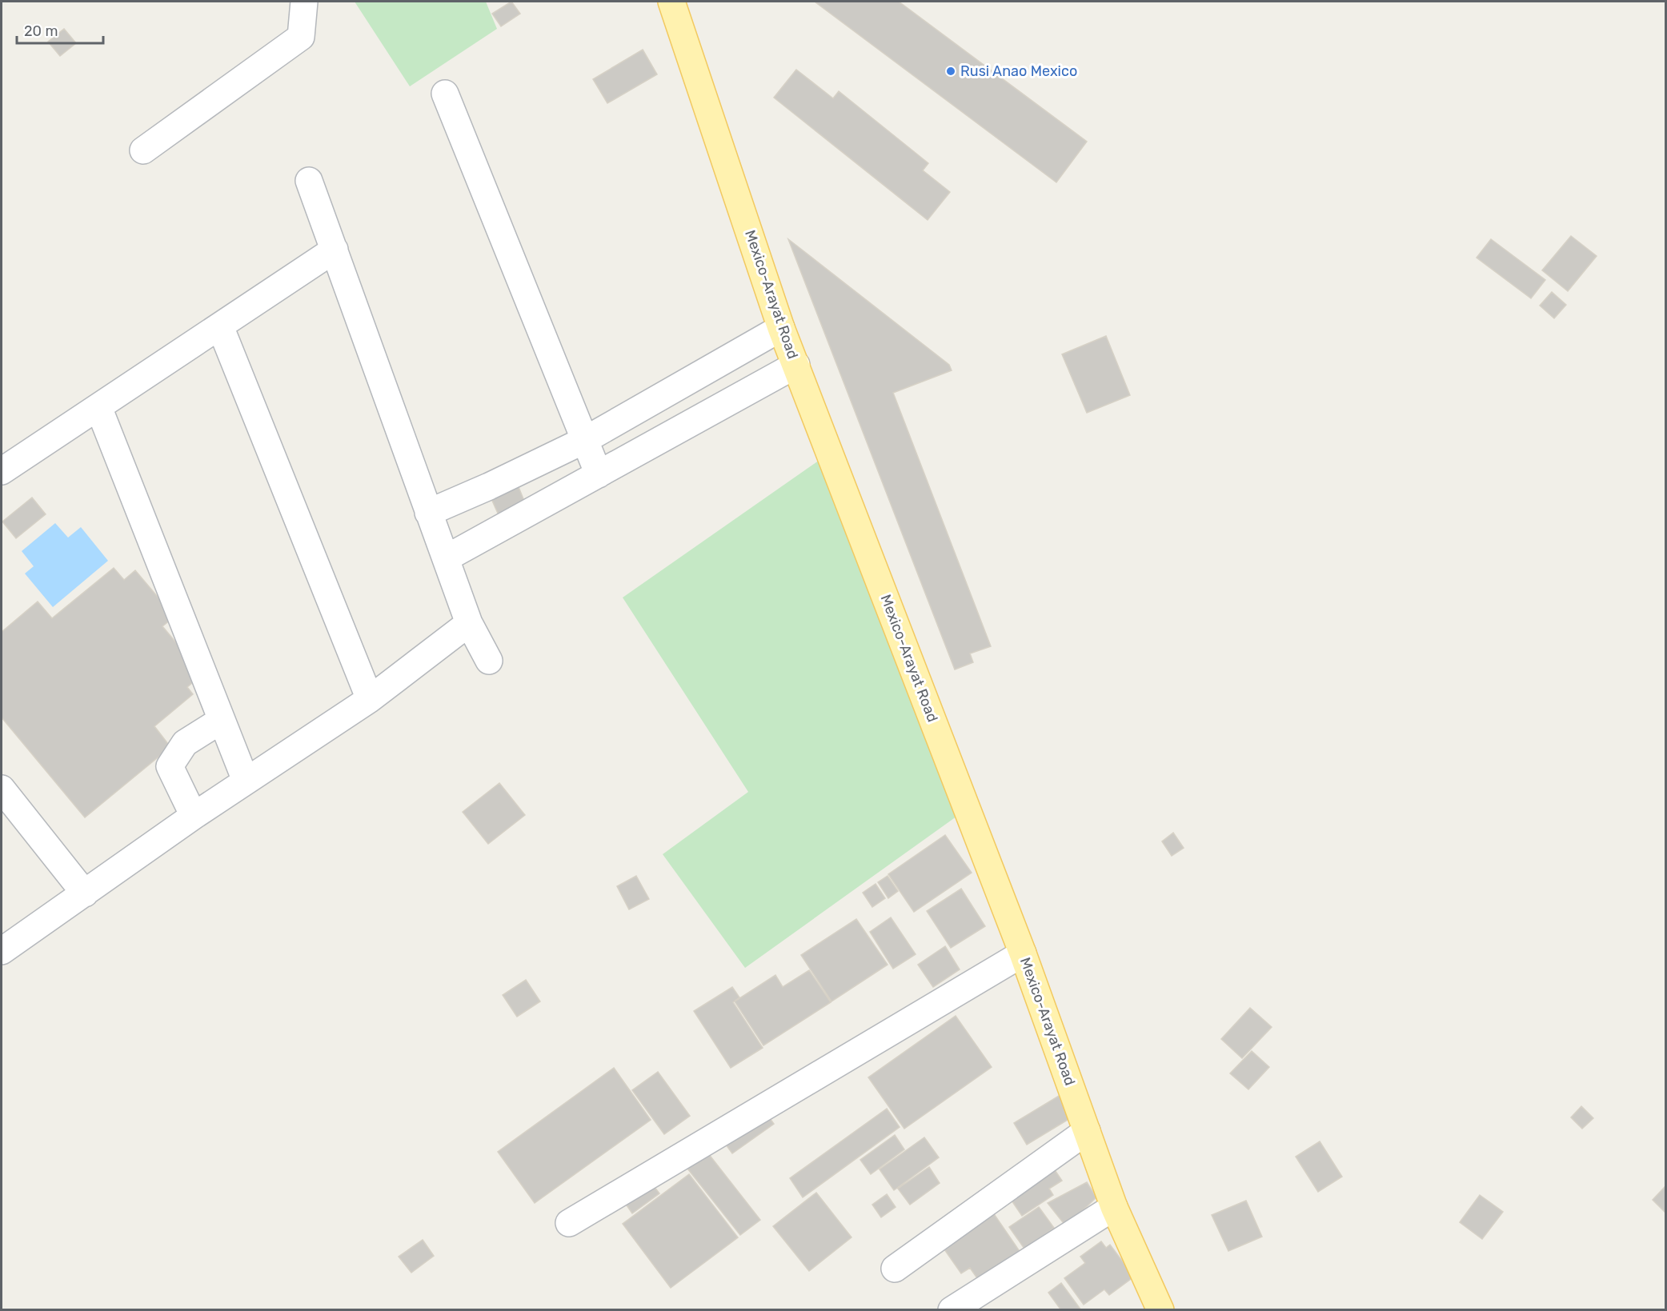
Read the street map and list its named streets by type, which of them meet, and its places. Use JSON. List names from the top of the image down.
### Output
{
  "streets": {
    "main road": ["Mexico-Arayat Road"]
  },
  "places": ["Rusi Anao Mexico"],
  "scale_bar": "20 m"
}
